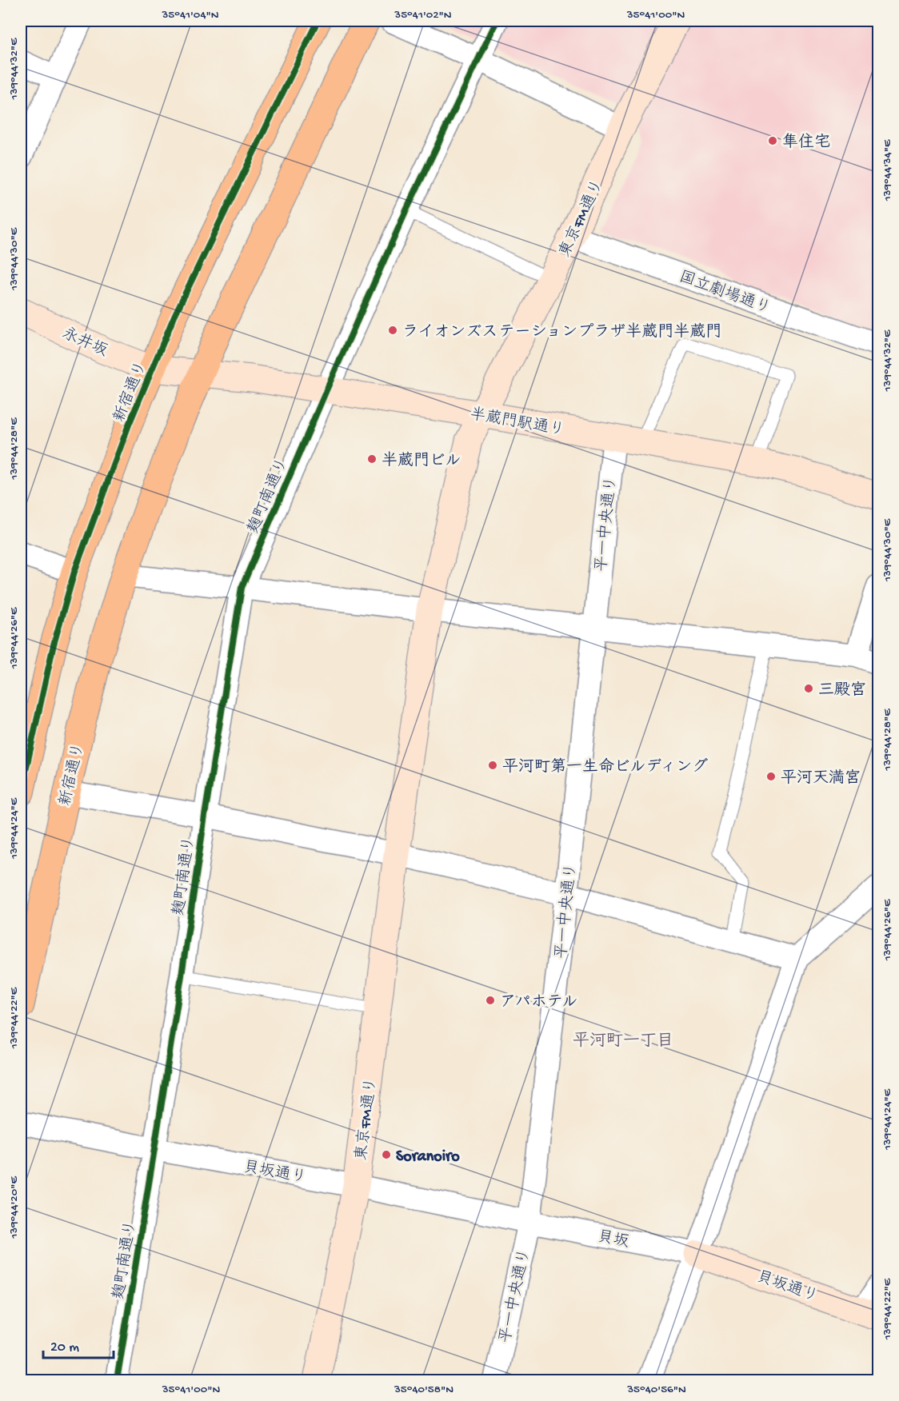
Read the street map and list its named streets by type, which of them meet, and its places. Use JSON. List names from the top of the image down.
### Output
{
  "streets": {
    "highway": ["新宿通り"],
    "street": [
      "東京FM通り",
      "国立劇場通り",
      "永井坂",
      "半蔵門駅通り",
      "麹町南通り",
      "平一中央通り",
      "貝坂通り",
      "貝坂"
    ]
  },
  "crossings": [
    ["東京FM通り", "国立劇場通り"],
    ["東京FM通り", "半蔵門駅通り"],
    ["東京FM通り", "貝坂通り"],
    ["永井坂", "新宿通り"],
    ["永井坂", "半蔵門駅通り"],
    ["新宿通り", "半蔵門駅通り"],
    ["半蔵門駅通り", "麹町南通り"],
    ["半蔵門駅通り", "平一中央通り"],
    ["麹町南通り", "貝坂通り"],
    ["平一中央通り", "貝坂通り"],
    ["平一中央通り", "貝坂"],
    ["貝坂通り", "貝坂"]
  ],
  "districts": ["平河町一丁目"],
  "places": [
    "隼住宅",
    "ライオンズステーションプラザ半蔵門半蔵門",
    "半蔵門ビル",
    "三殿宮",
    "平河町第一生命ビルディング",
    "平河天満宮",
    "アパホテル",
    "Soranoiro"
  ],
  "scale_bar": "20 m",
  "coordinates": [
    "35°41'04\"N",
    "35°41'02\"N",
    "35°41'00\"N",
    "139°44'32\"E",
    "139°44'34\"E",
    "139°44'30\"E",
    "139°44'28\"E",
    "139°44'26\"E",
    "139°44'24\"E",
    "139°44'22\"E",
    "139°44'20\"E",
    "35°40'58\"N",
    "35°40'56\"N"
  ]
}
